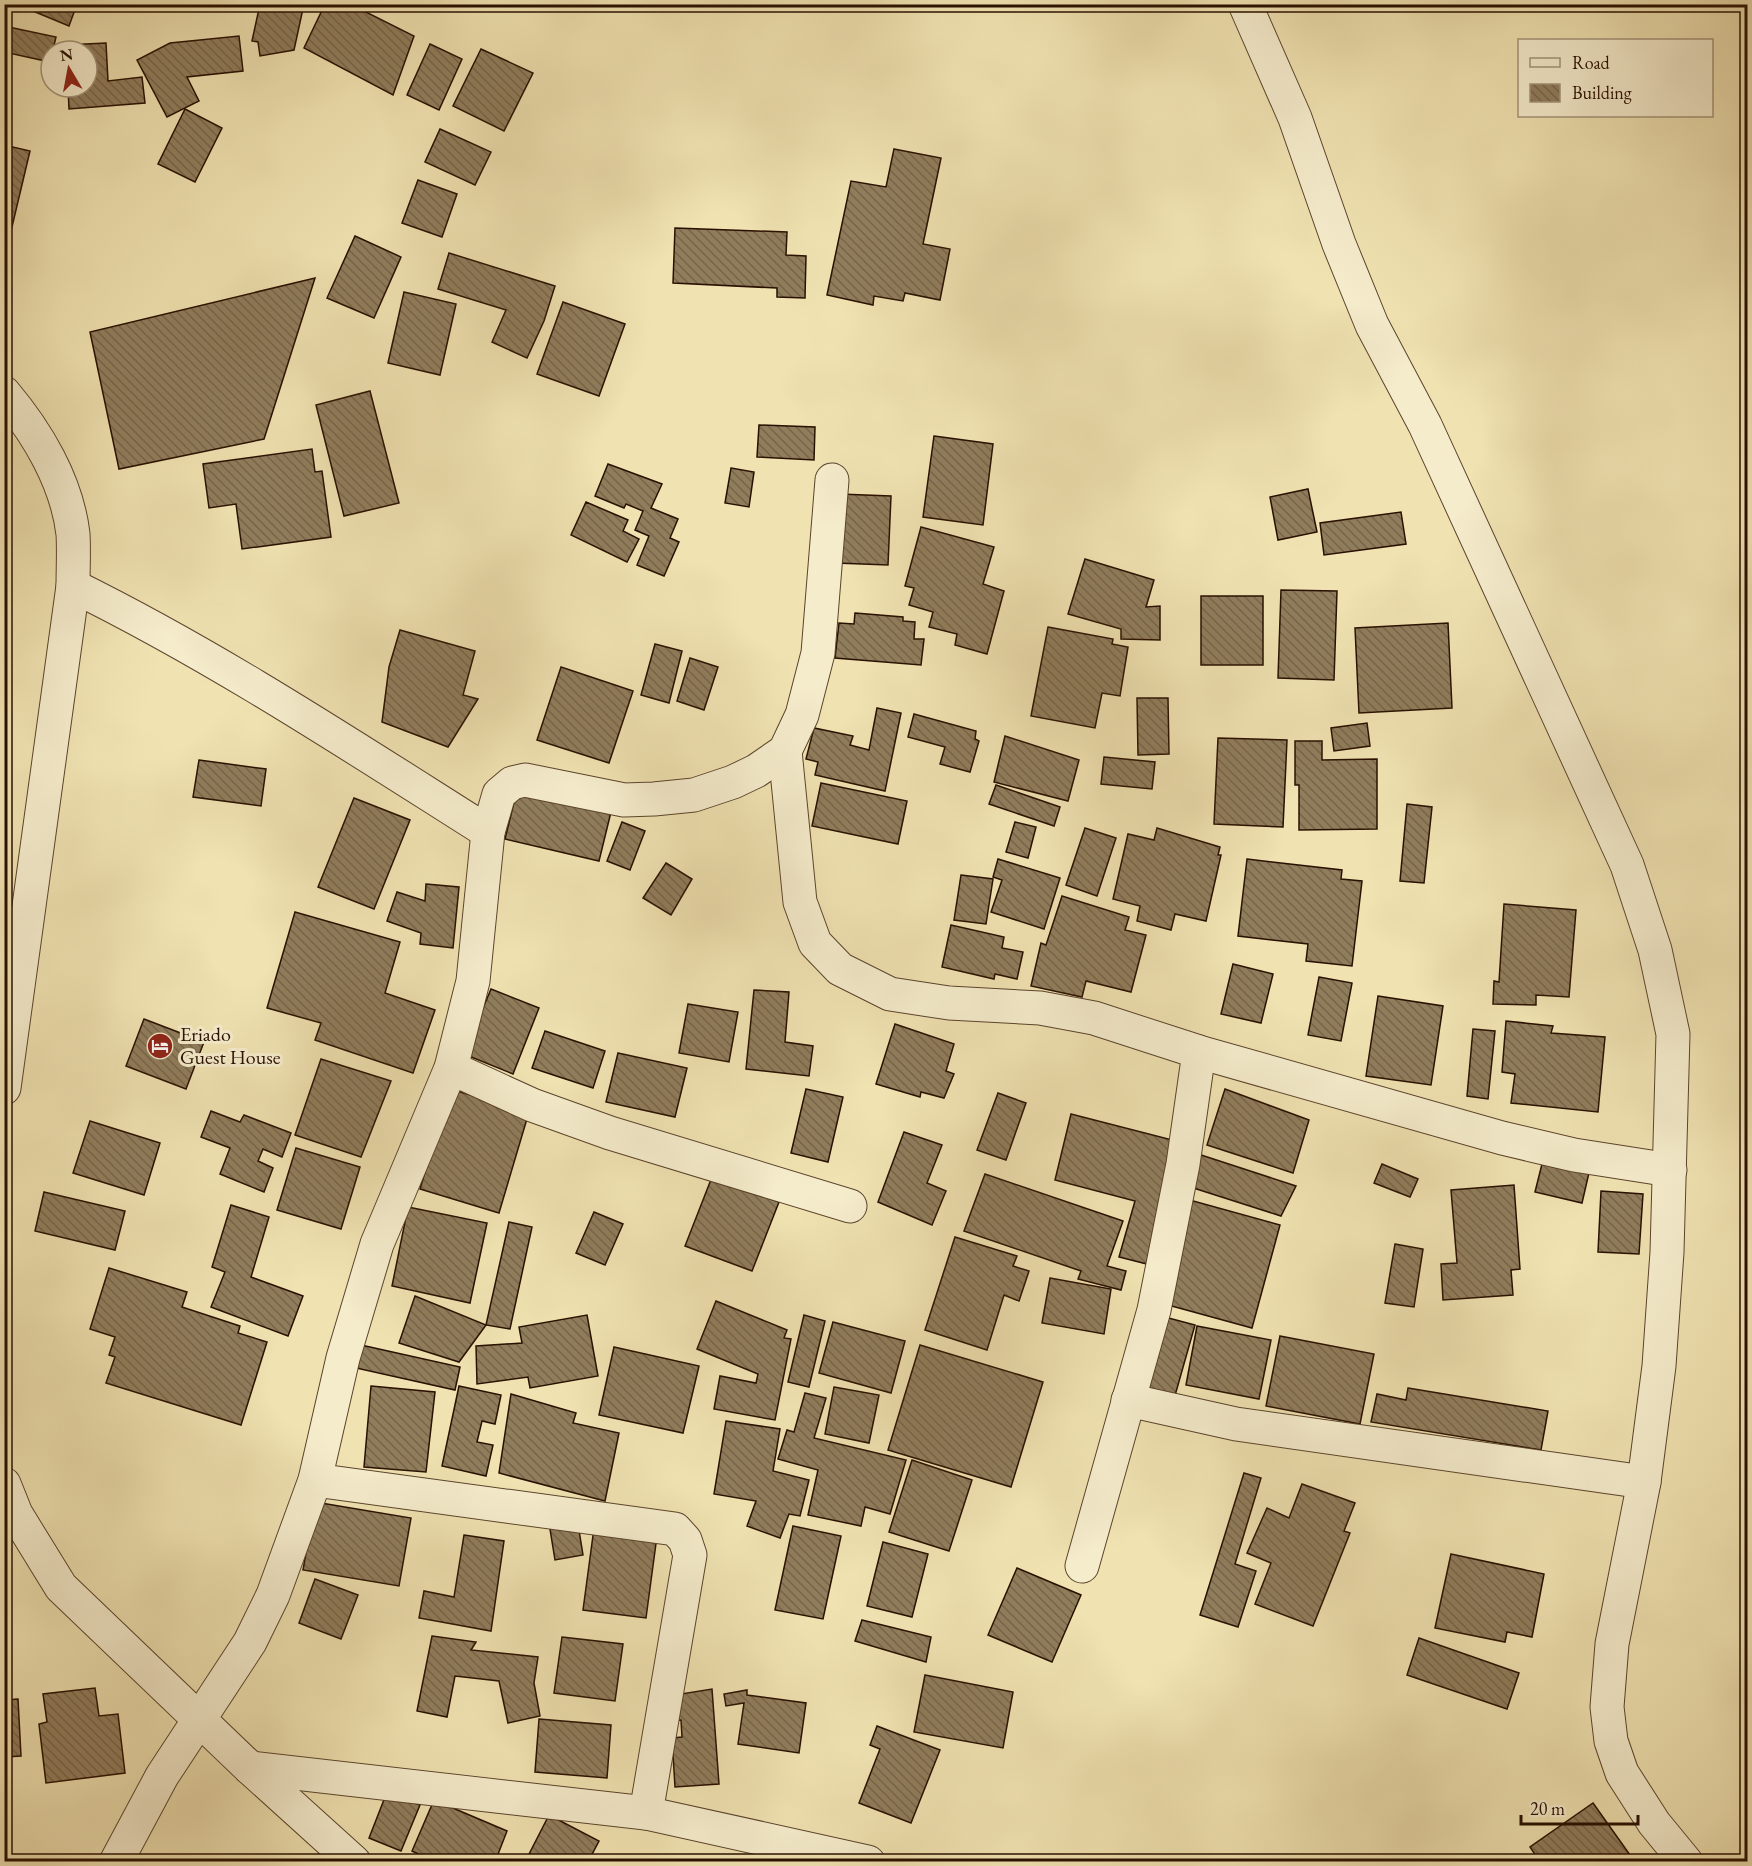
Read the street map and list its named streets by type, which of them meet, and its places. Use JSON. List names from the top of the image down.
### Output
{
  "places": {
    "hotel": ["Eriado Guest House"]
  },
  "legend": ["Road", "Building"],
  "scale_bar": "20 m",
  "north": "top"
}
